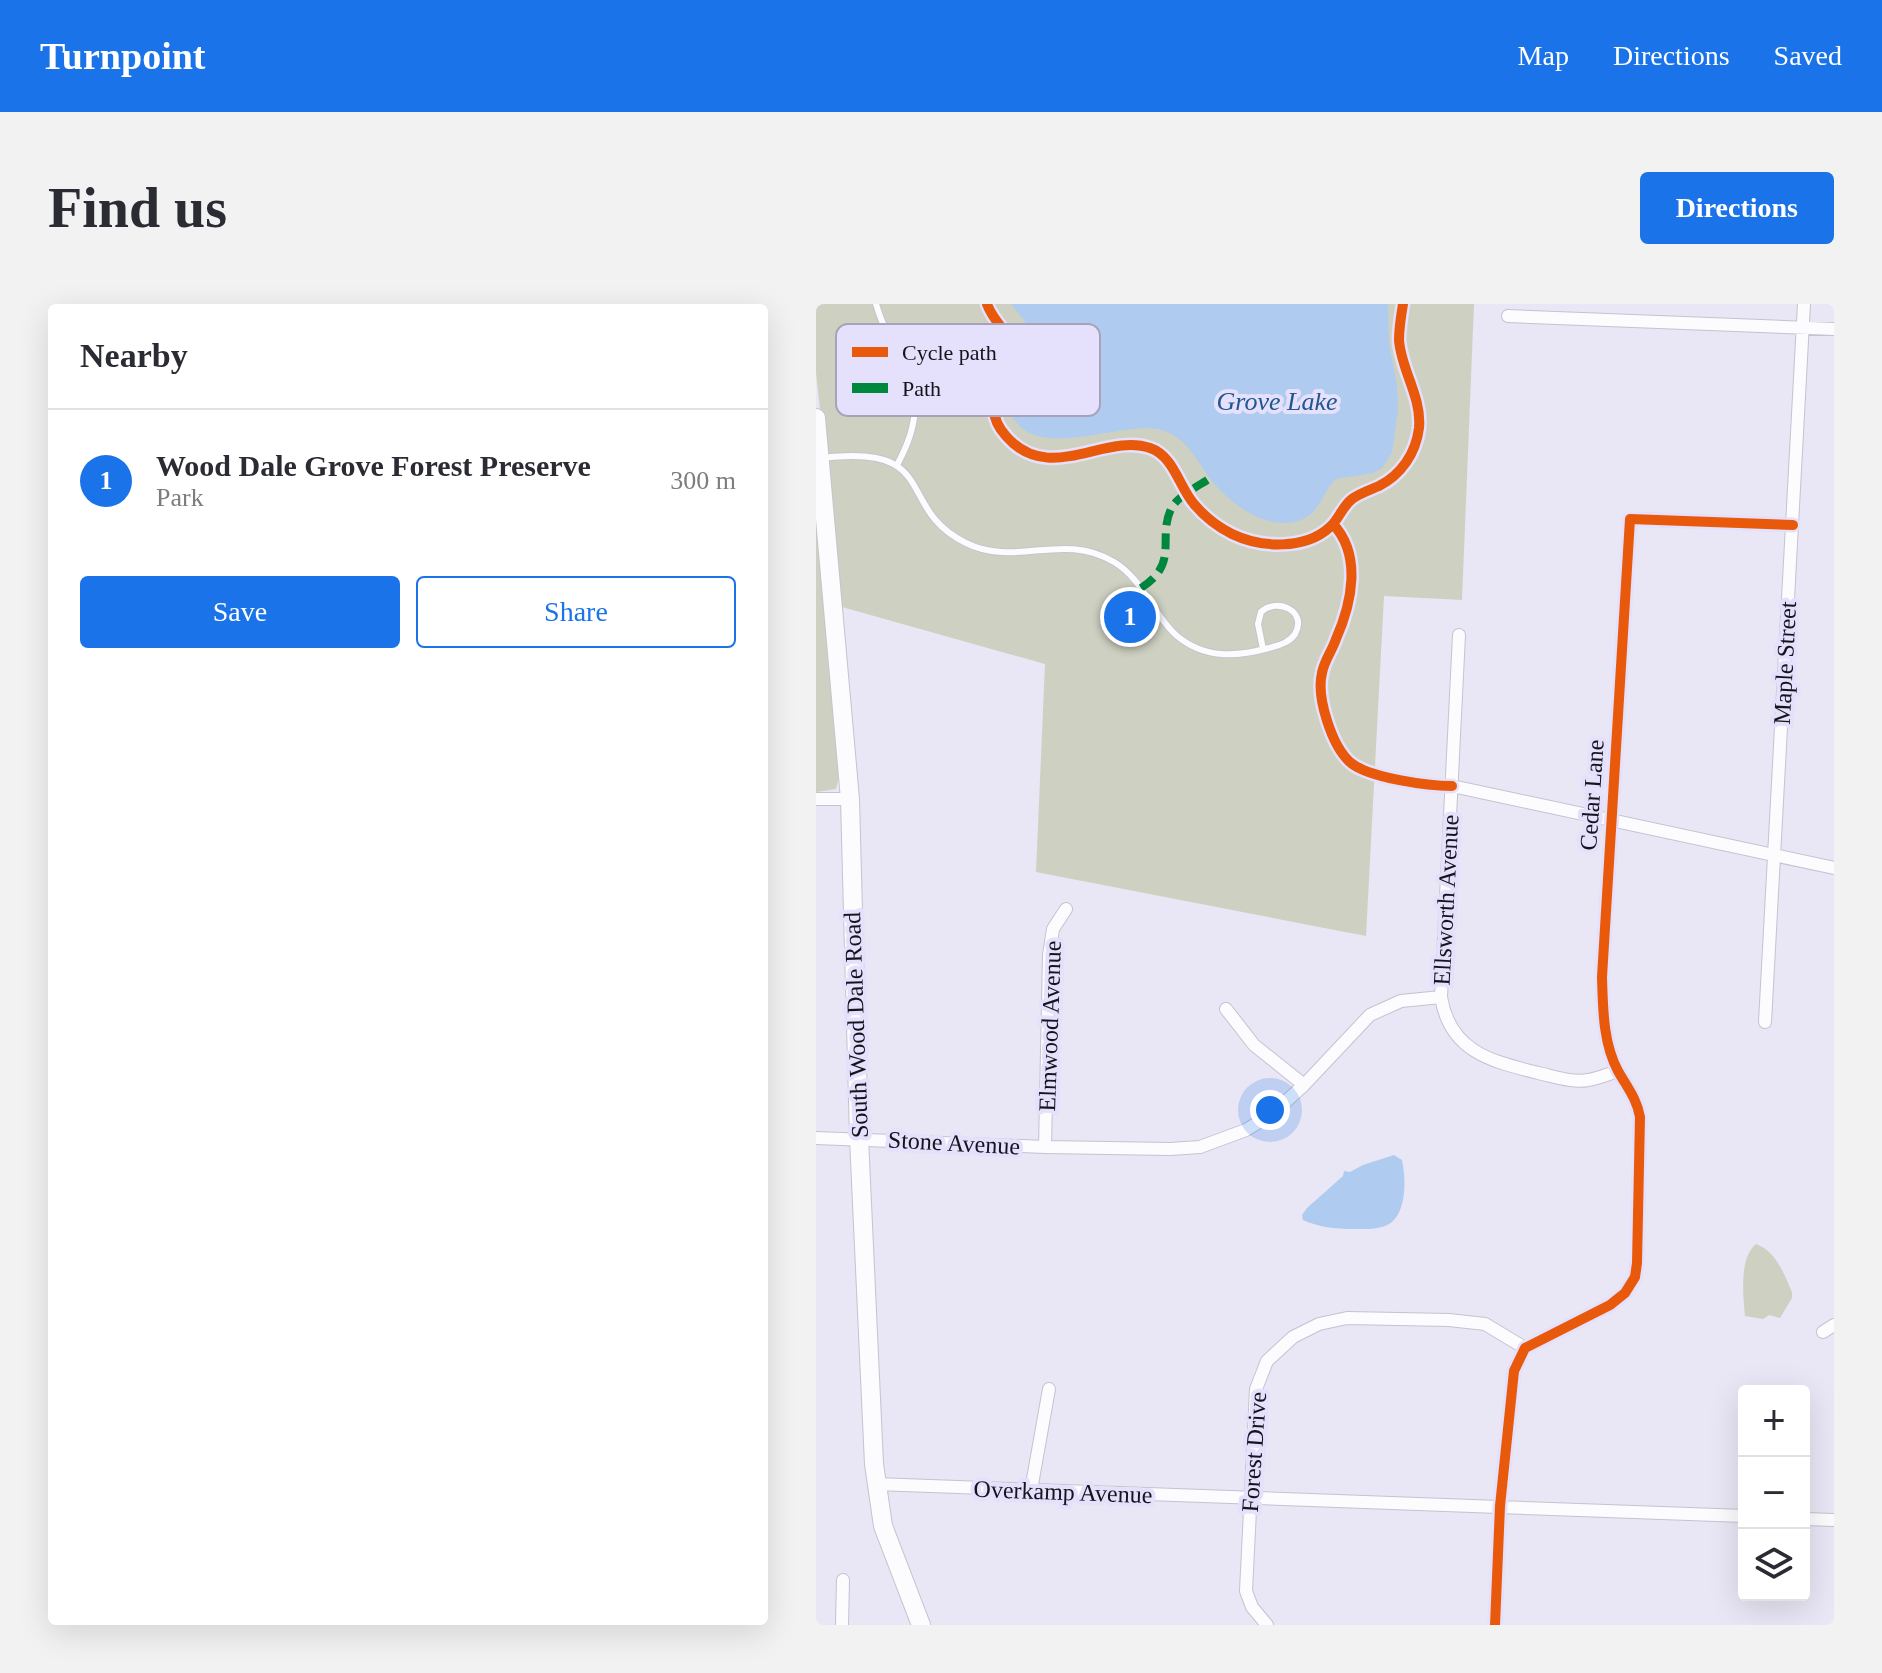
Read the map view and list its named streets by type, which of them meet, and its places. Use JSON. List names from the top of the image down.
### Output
{
  "streets": {
    "main road": ["South Wood Dale Road"],
    "street": [
      "Maple Street",
      "Cedar Lane",
      "Ellsworth Avenue",
      "Elmwood Avenue",
      "Stone Avenue",
      "Forest Drive",
      "Overkamp Avenue"
    ]
  },
  "crossings": [
    ["Maple Street", "Cedar Lane"],
    ["Cedar Lane", "Ellsworth Avenue"],
    ["Cedar Lane", "Forest Drive"],
    ["Ellsworth Avenue", "Stone Avenue"],
    ["South Wood Dale Road", "Stone Avenue"],
    ["South Wood Dale Road", "Overkamp Avenue"],
    ["Elmwood Avenue", "Stone Avenue"],
    ["Forest Drive", "Overkamp Avenue"]
  ],
  "water": ["Grove Lake"],
  "legend": ["Cycle path", "Path"],
  "page": {
    "header": "Turnpoint",
    "nav": ["Map", "Directions", "Saved"],
    "buttons": [
      "Directions",
      ["Save", "Share"]
    ],
    "title": "Find us",
    "heading": "Nearby",
    "list": [
      {
        "mark": "1",
        "name": "Wood Dale Grove Forest Preserve",
        "note": "Park",
        "value": "300 m"
      }
    ],
    "pins": "1",
    "map_buttons": ["+", "−"]
  }
}
